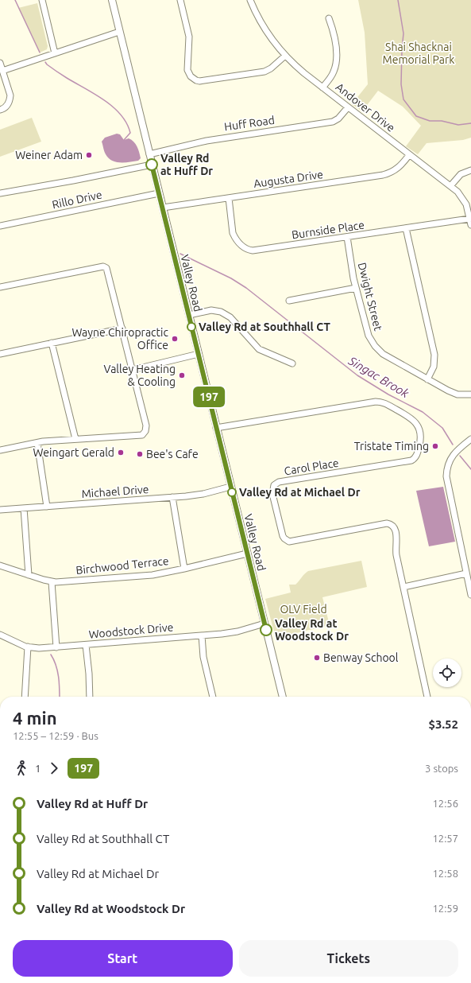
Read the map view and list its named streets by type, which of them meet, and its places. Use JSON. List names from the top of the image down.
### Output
{
  "streets": {
    "main road": ["Valley Road"],
    "street": [
      "Andover Drive",
      "Huff Road",
      "Augusta Drive",
      "Rillo Drive",
      "Burnside Place",
      "Dwight Street",
      "Carol Place",
      "Michael Drive",
      "Birchwood Terrace",
      "Woodstock Drive"
    ]
  },
  "crossings": [
    ["Andover Drive", "Huff Road"],
    ["Andover Drive", "Augusta Drive"],
    ["Andover Drive", "Burnside Place"],
    ["Huff Road", "Valley Road"],
    ["Augusta Drive", "Burnside Place"],
    ["Augusta Drive", "Valley Road"],
    ["Rillo Drive", "Valley Road"],
    ["Burnside Place", "Dwight Street"],
    ["Valley Road", "Carol Place"],
    ["Valley Road", "Michael Drive"],
    ["Valley Road", "Birchwood Terrace"],
    ["Valley Road", "Woodstock Drive"]
  ],
  "water": ["Singac Brook"],
  "parks": ["Shai Shacknai Memorial Park", "OLV Field"],
  "places": [
    "Weiner Adam",
    "Valley Rd at Huff Dr",
    "Valley Rd at Southhall CT",
    "Wayne Chiropractic Office",
    "Valley Heating & Cooling",
    "Tristate Timing",
    "Weingart Gerald",
    "Bee's Cafe",
    "Valley Rd at Michael Dr",
    "Valley Rd at Woodstock Dr",
    "Benway School"
  ],
  "lines": ["bus line 197"],
  "page": {
    "on_map": "197",
    "heading": ["4 min", "12:55 – 12:59 · Bus", "$3.52"],
    "legs": ["1", "197", "3 stops"],
    "list": [
      {
        "name": "Valley Rd at Huff Dr",
        "value": "12:56"
      },
      {
        "name": "Valley Rd at Southhall CT",
        "value": "12:57"
      },
      {
        "name": "Valley Rd at Michael Dr",
        "value": "12:58"
      },
      {
        "name": "Valley Rd at Woodstock Dr",
        "value": "12:59"
      }
    ],
    "buttons": ["Start", "Tickets"]
  }
}
